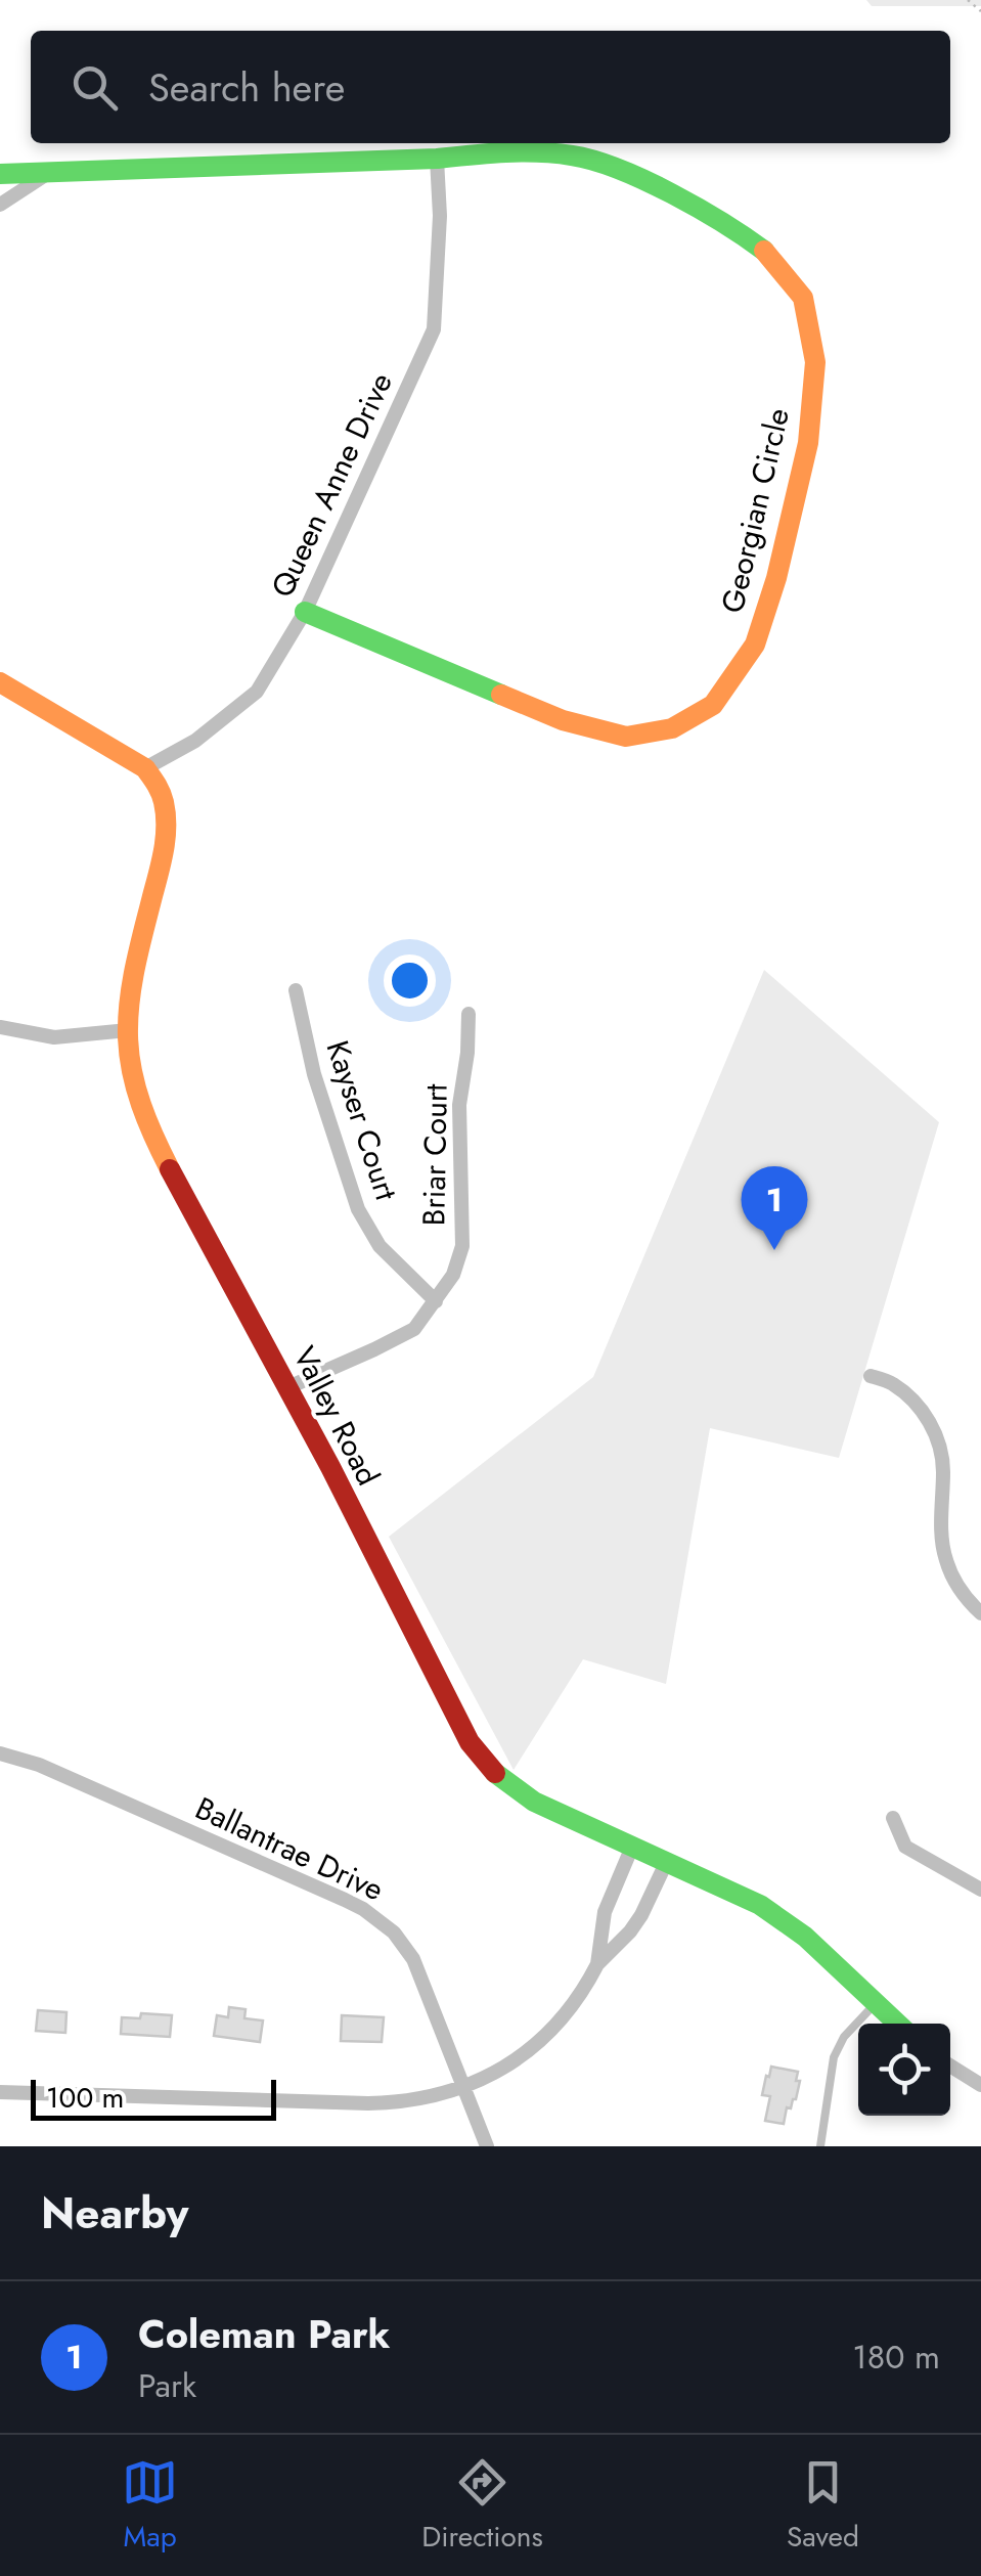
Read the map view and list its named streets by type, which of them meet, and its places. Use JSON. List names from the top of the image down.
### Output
{
  "streets": {
    "street": [
      "Queen Anne Drive",
      "Georgian Circle",
      "Kayser Court",
      "Briar Court",
      "Valley Road",
      "Ballantrae Drive"
    ]
  },
  "crossings": [
    ["Queen Anne Drive", "Georgian Circle"],
    ["Queen Anne Drive", "Valley Road"],
    ["Kayser Court", "Briar Court"],
    ["Briar Court", "Valley Road"]
  ],
  "scale_bar": "100 m",
  "page": {
    "search": "Search here",
    "pins": "1",
    "scale": "100 m",
    "heading": "Nearby",
    "list": [
      {
        "mark": "1",
        "name": "Coleman Park",
        "note": "Park",
        "value": "180 m"
      }
    ],
    "nav": ["Map", "Directions", "Saved"]
  }
}
